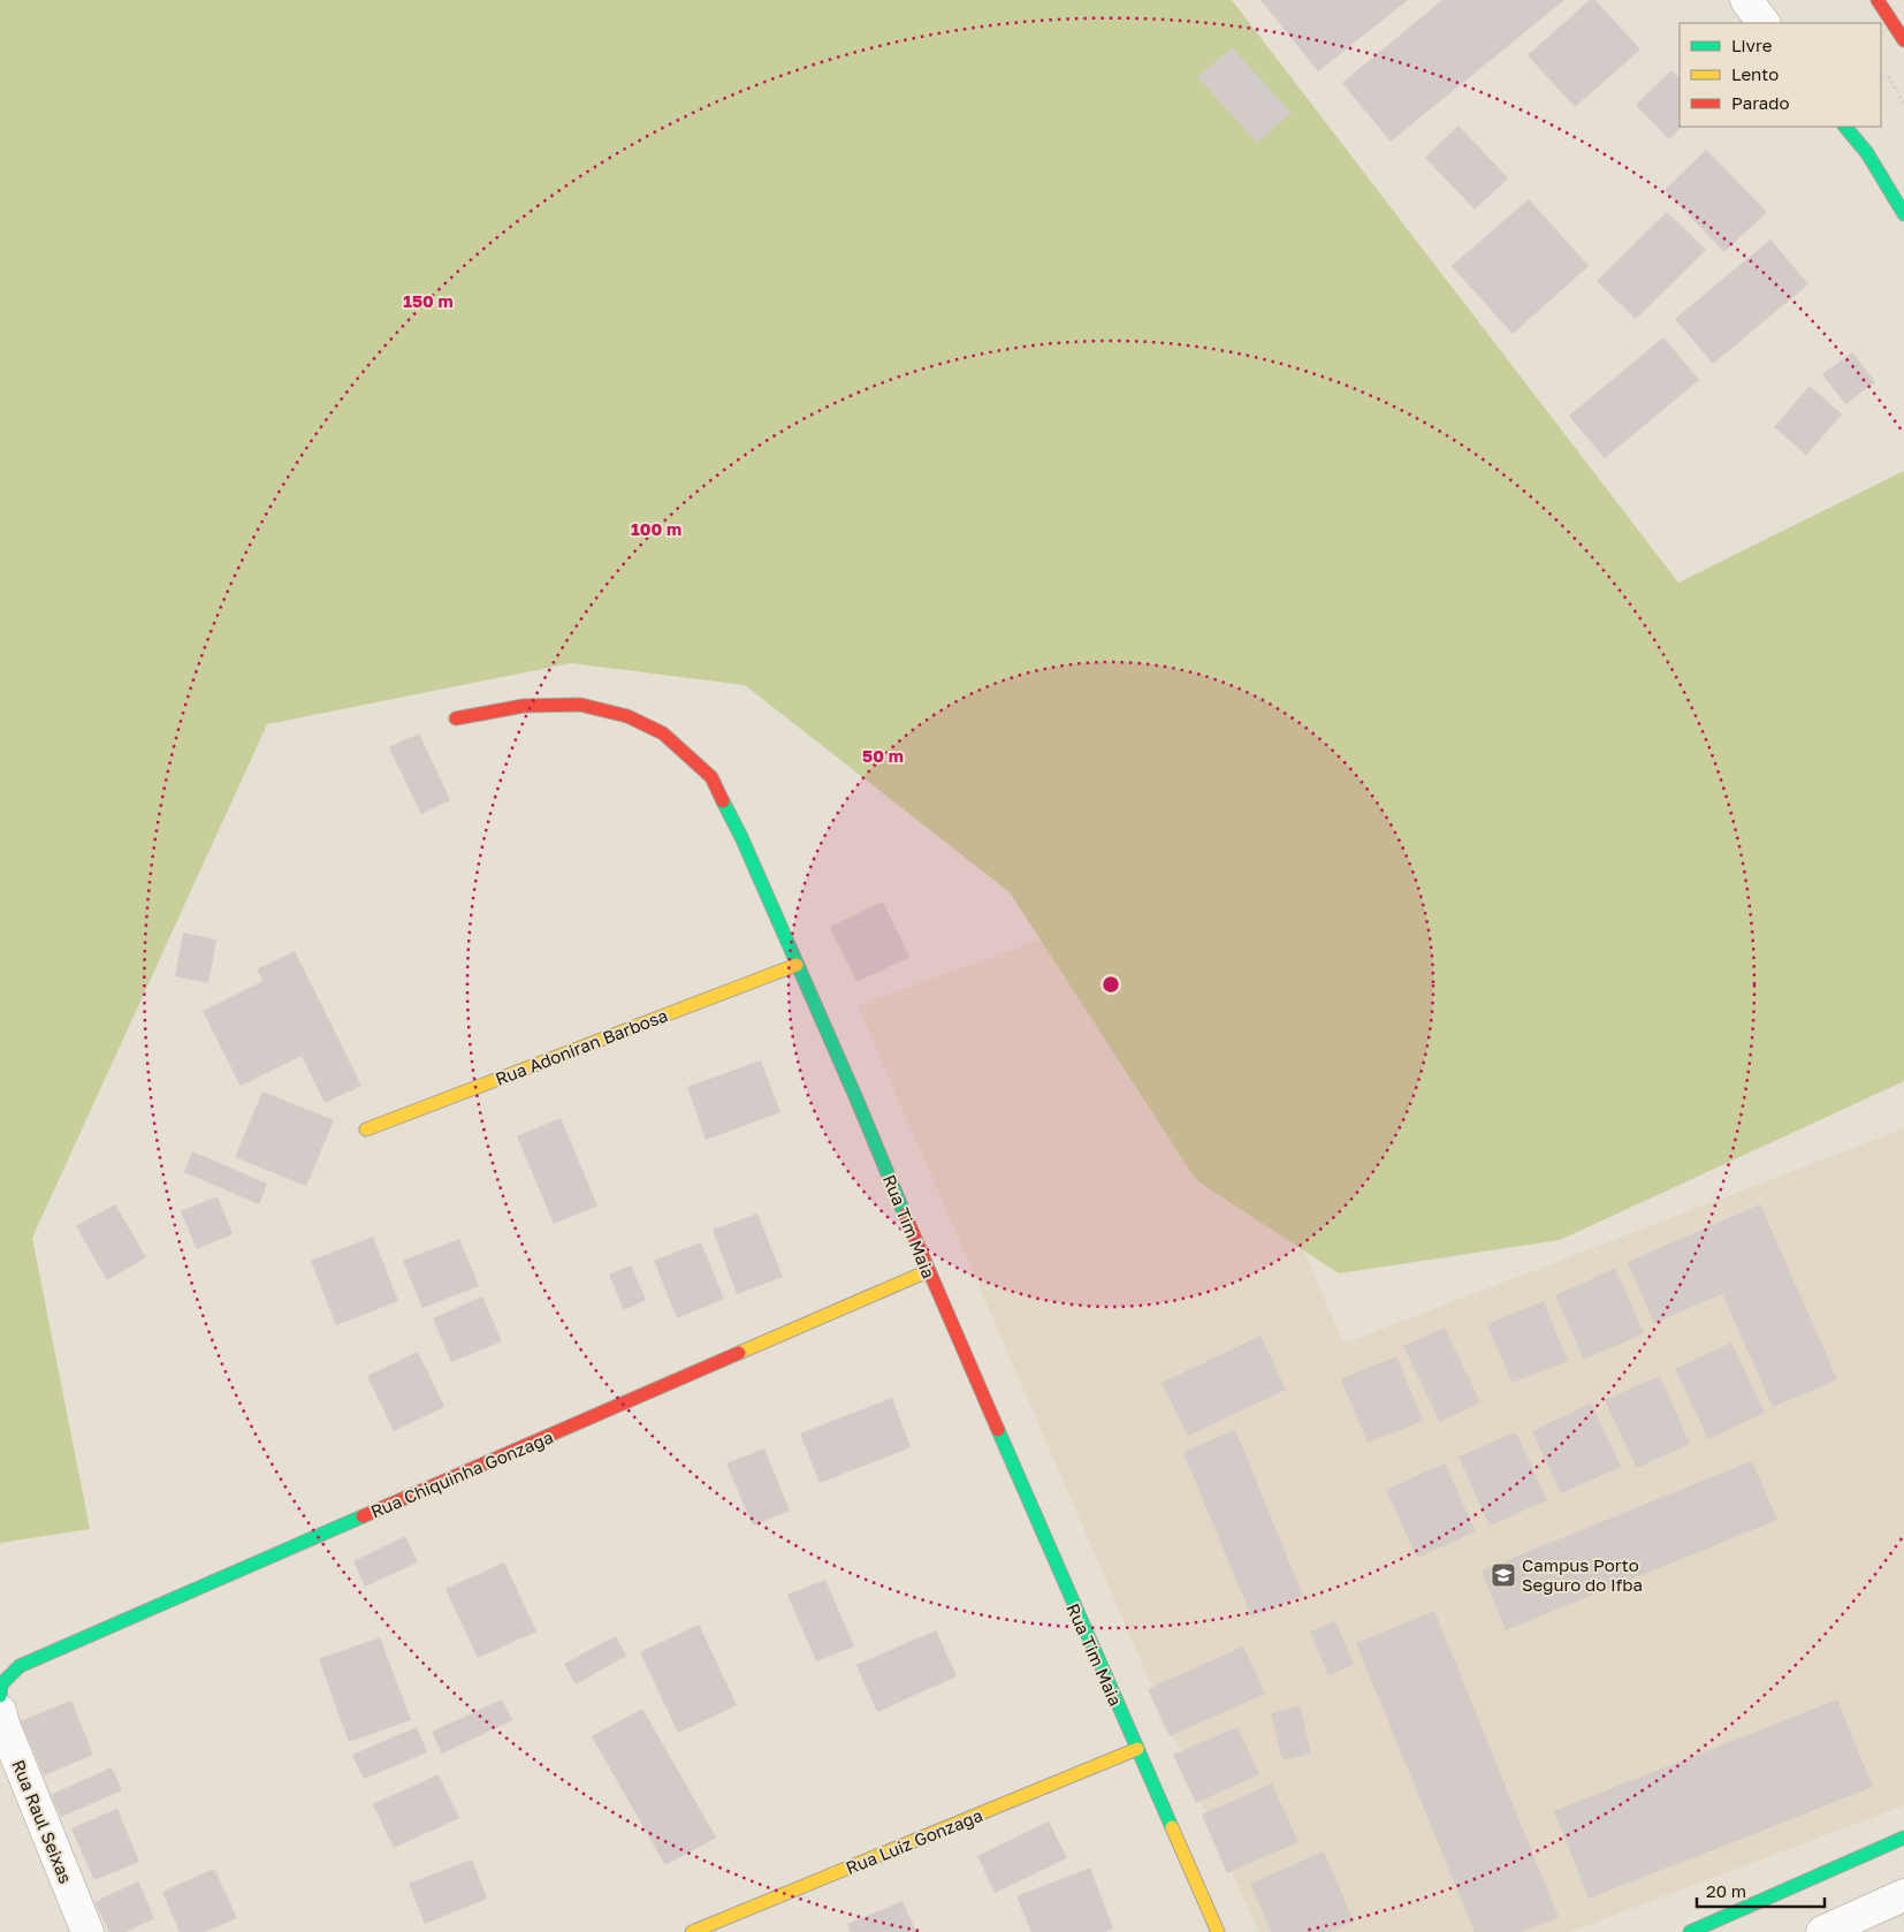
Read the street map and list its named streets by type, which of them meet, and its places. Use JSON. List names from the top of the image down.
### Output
{
  "streets": {
    "street": [
      "Rua Adoniran Barbosa",
      "Rua Tim Maia",
      "Rua Chiquinha Gonzaga",
      "Rua Raul Seixas",
      "Rua Luiz Gonzaga"
    ]
  },
  "crossings": [
    ["Rua Adoniran Barbosa", "Rua Tim Maia"],
    ["Rua Tim Maia", "Rua Chiquinha Gonzaga"],
    ["Rua Tim Maia", "Rua Luiz Gonzaga"],
    ["Rua Chiquinha Gonzaga", "Rua Raul Seixas"]
  ],
  "places": {
    "school or university": ["Campus Porto Seguro do Ifba"]
  },
  "legend": ["Livre", "Lento", "Parado"],
  "scale_bar": "20 m",
  "rings": ["150 m", "100 m", "50 m"]
}
